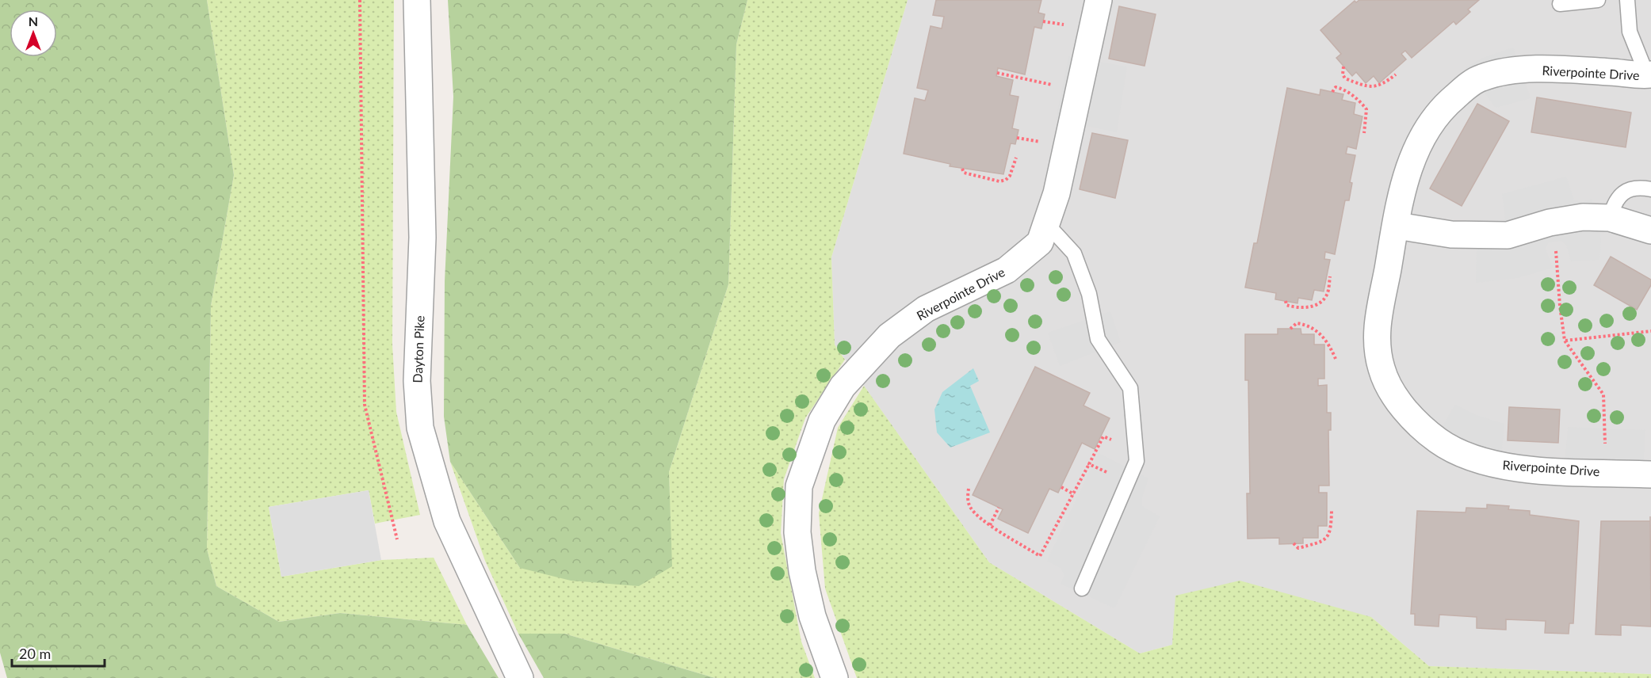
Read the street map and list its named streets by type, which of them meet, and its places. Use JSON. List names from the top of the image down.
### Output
{
  "streets": {
    "street": ["Riverpointe Drive", "Dayton Pike"]
  },
  "scale_bar": "20 m",
  "north": "top"
}
